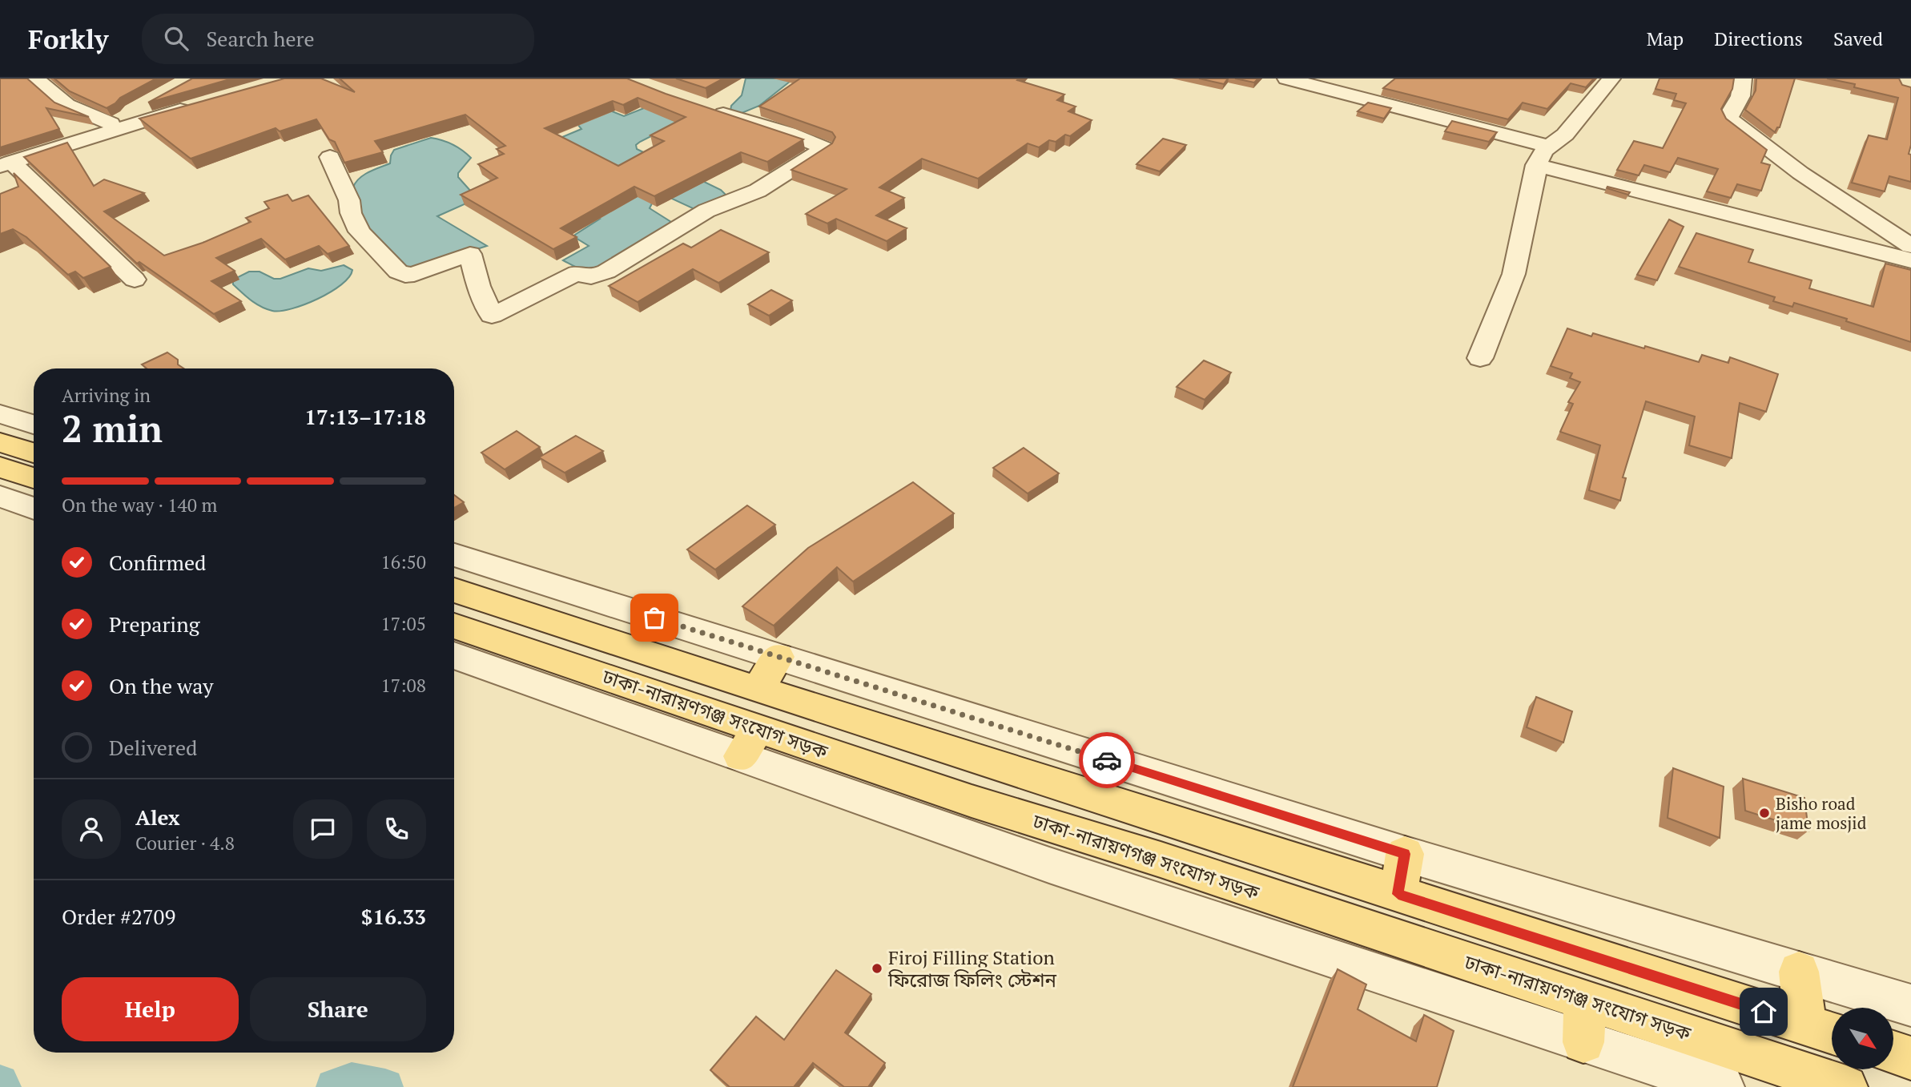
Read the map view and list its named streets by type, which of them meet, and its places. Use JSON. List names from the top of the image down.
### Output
{
  "streets": {
    "main road": ["ঢাকা-নারায়ণগঞ্জ সংযোগ সড়ক"]
  },
  "places": ["Bisho road jame mosjid", "Firoj Filling Station ফিরোজ ফিলিং স্টেশন"],
  "north": "bottom right",
  "page": {
    "header": "Forkly",
    "search": "Search here",
    "nav": ["Map", "Directions", "Saved"],
    "heading": ["2 min", "Arriving in", "17:13–17:18"],
    "panel": [
      "Alex",
      "Courier · 4.8",
      "Order #2709",
      "$16.33"
    ],
    "bar": "On the way · 140 m",
    "list": [
      ["Confirmed", "16:50"],
      ["Preparing", "17:05"],
      ["On the way", "17:08"],
      "Delivered"
    ],
    "buttons": ["Help", "Share"]
  }
}
